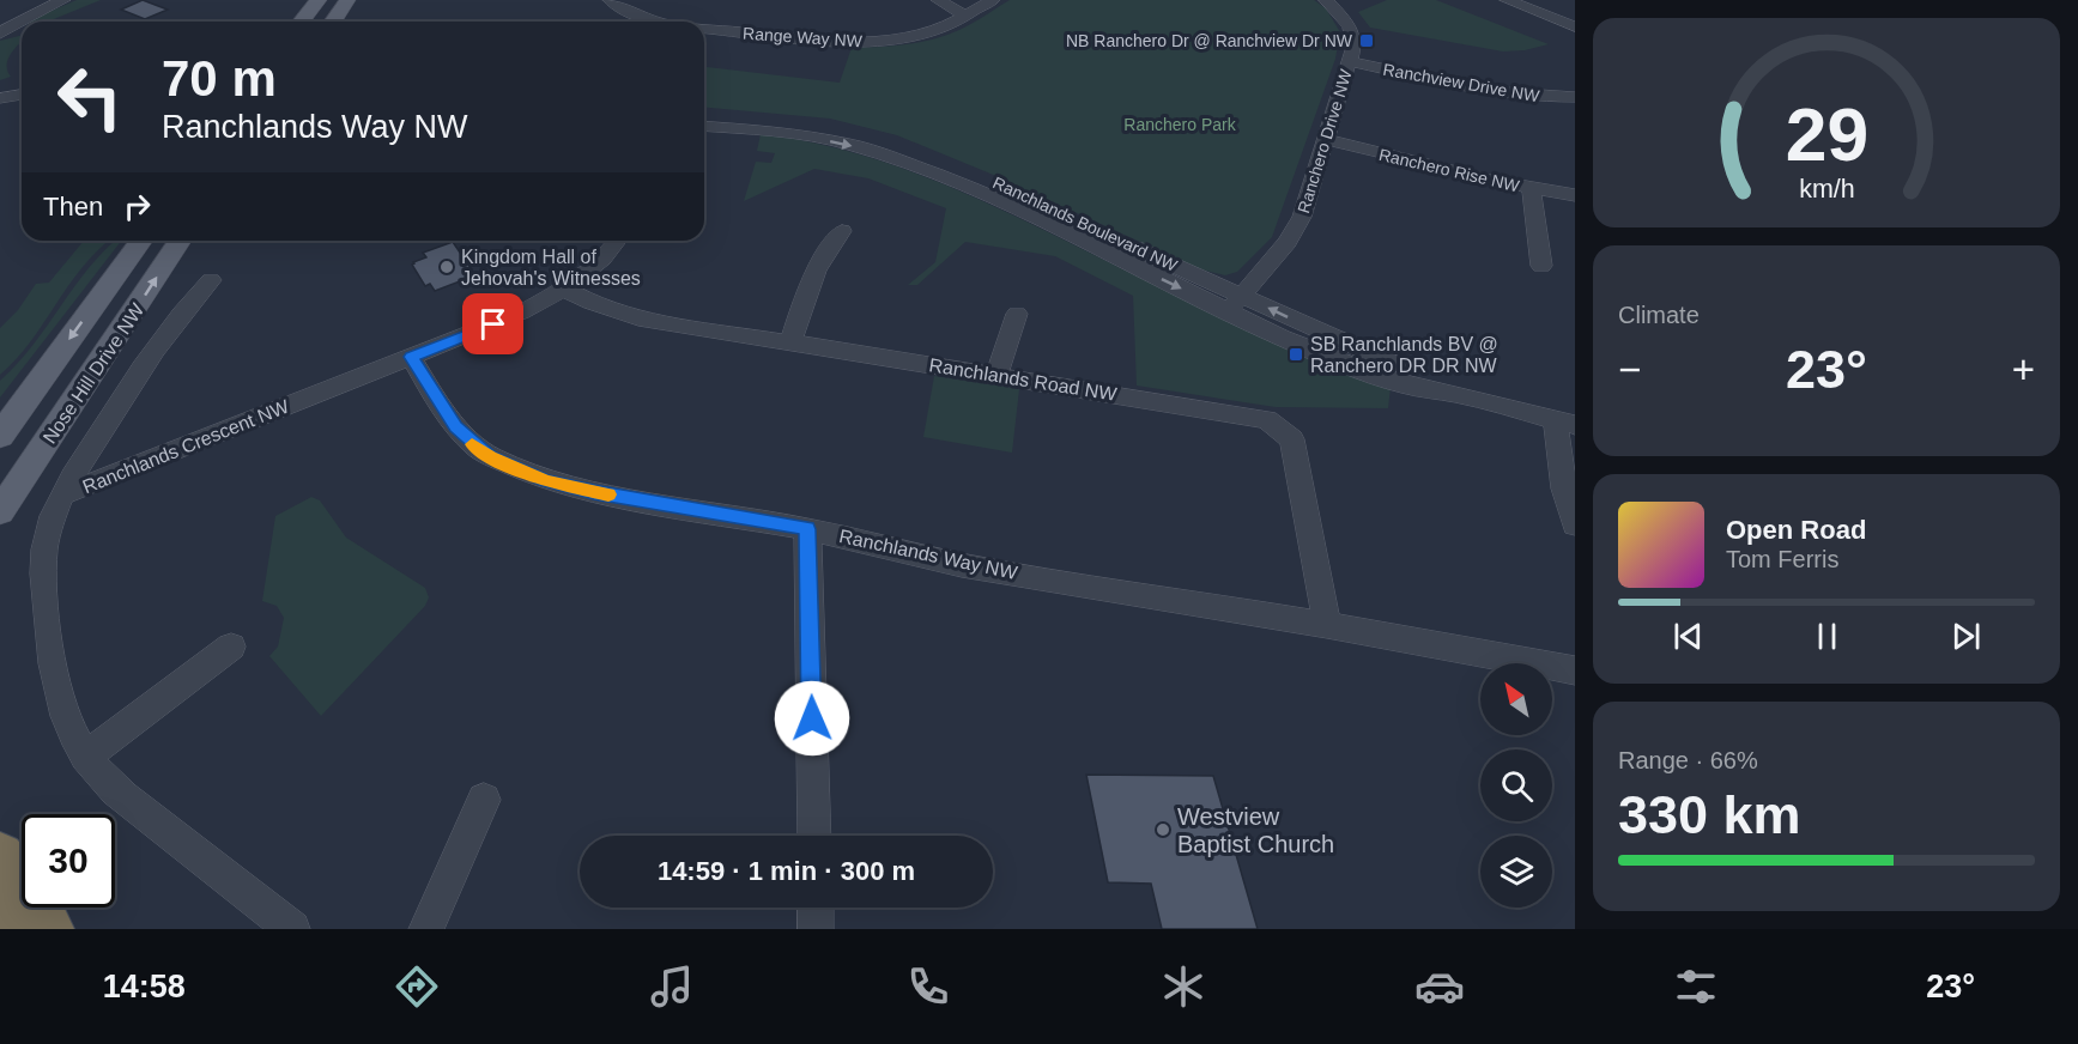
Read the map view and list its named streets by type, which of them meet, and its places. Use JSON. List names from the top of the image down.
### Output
{
  "streets": {
    "main road": ["Nose Hill Drive NW"],
    "street": [
      "Range Way NW",
      "Ranchview Drive NW",
      "Ranchero Drive NW",
      "Ranchero Rise NW",
      "Ranchlands Boulevard NW",
      "Ranchlands Road NW",
      "Ranchlands Crescent NW",
      "Ranchlands Way NW"
    ]
  },
  "crossings": [
    ["Ranchview Drive NW", "Ranchero Drive NW"],
    ["Ranchero Drive NW", "Ranchero Rise NW"],
    ["Ranchero Drive NW", "Ranchlands Boulevard NW"],
    ["Ranchlands Road NW", "Ranchlands Way NW"],
    ["Ranchlands Crescent NW", "Ranchlands Way NW"]
  ],
  "parks": ["Ranchero Park"],
  "places": {
    "transit": ["NB Ranchero Dr @ Ranchview Dr NW", "SB Ranchlands BV @ Ranchero DR DR NW"],
    "other": ["Kingdom Hall of Jehovah's Witnesses", "Westview Baptist Church"]
  },
  "north": "top left",
  "page": {
    "turn": ["70 m", "Ranchlands Way NW"],
    "then": "Then",
    "tile": [
      "Climate",
      ["Range · 66%", "330 km"]
    ],
    "heat": ["−", "23°", "+"],
    "song": ["Open Road", "Tom Ferris"],
    "limit": "30",
    "trip": "14:59 · 1 min · 300 m",
    "tabs": ["14:58", "23°"],
    "gauge": ["29", "km/h"]
  }
}
